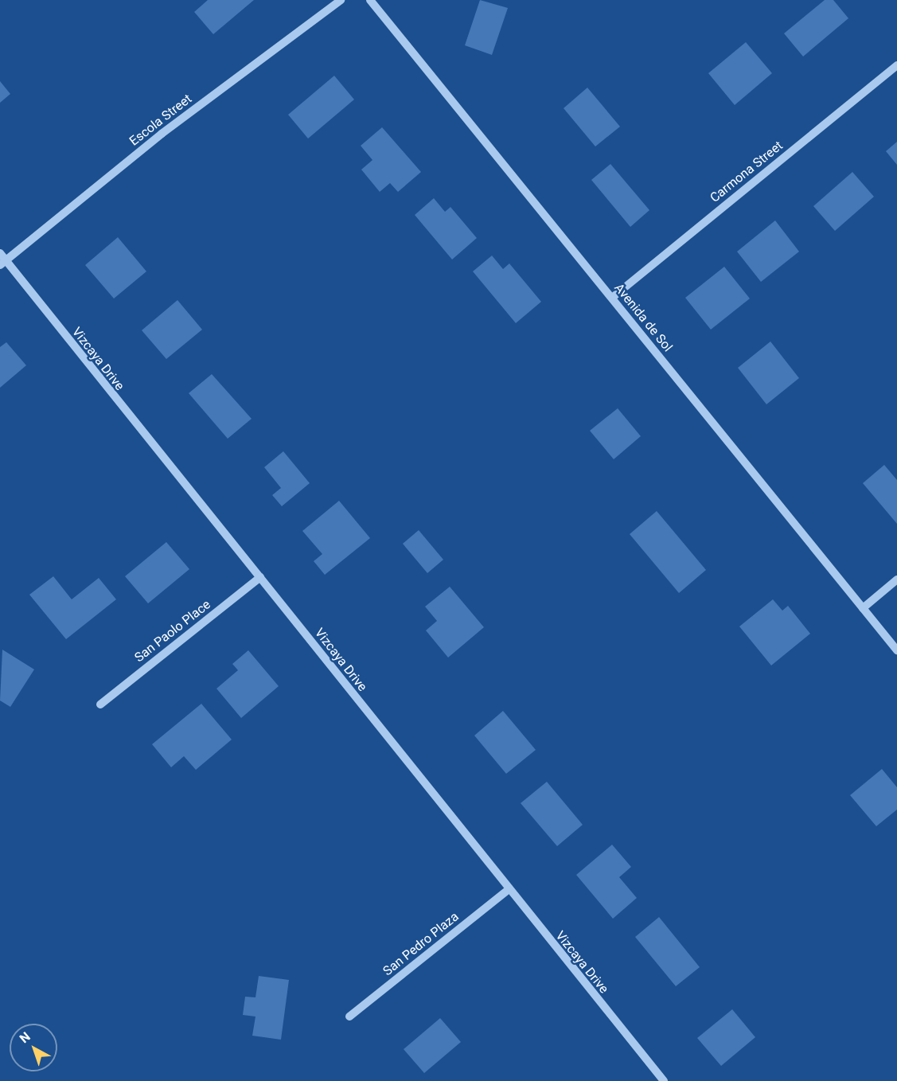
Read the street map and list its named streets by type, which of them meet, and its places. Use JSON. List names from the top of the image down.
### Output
{
  "streets": {
    "street": [
      "Escola Street",
      "Carmona Street",
      "Avenida de Sol",
      "Vizcaya Drive",
      "San Paolo Place",
      "San Pedro Plaza"
    ]
  },
  "crossings": [
    ["Escola Street", "Vizcaya Drive"],
    ["Carmona Street", "Avenida de Sol"],
    ["Vizcaya Drive", "San Paolo Place"],
    ["Vizcaya Drive", "San Pedro Plaza"]
  ],
  "north": "top left"
}
